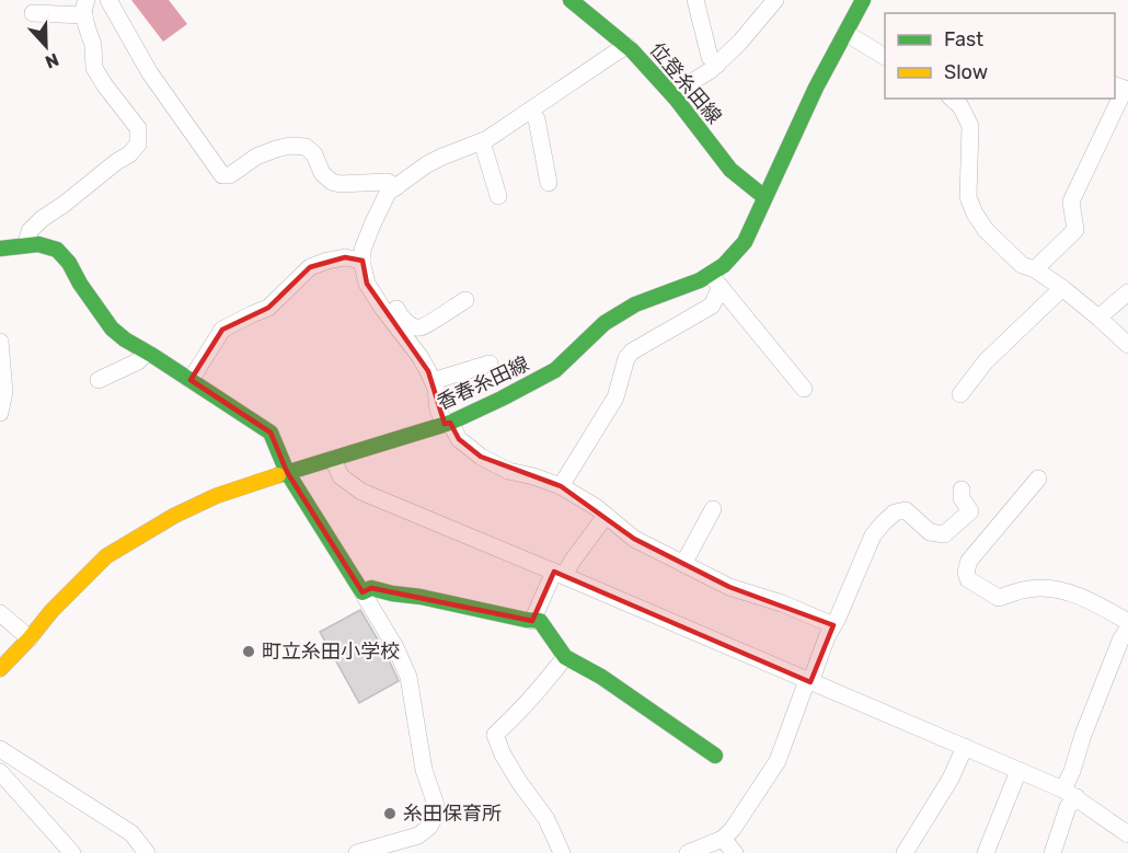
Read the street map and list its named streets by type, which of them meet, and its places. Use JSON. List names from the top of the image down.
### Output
{
  "streets": {
    "main road": ["位登糸田線", "香春糸田線"]
  },
  "crossings": [
    ["位登糸田線", "香春糸田線"]
  ],
  "places": ["町立糸田小学校", "糸田保育所"],
  "legend": ["Fast", "Slow"],
  "north": "bottom"
}
